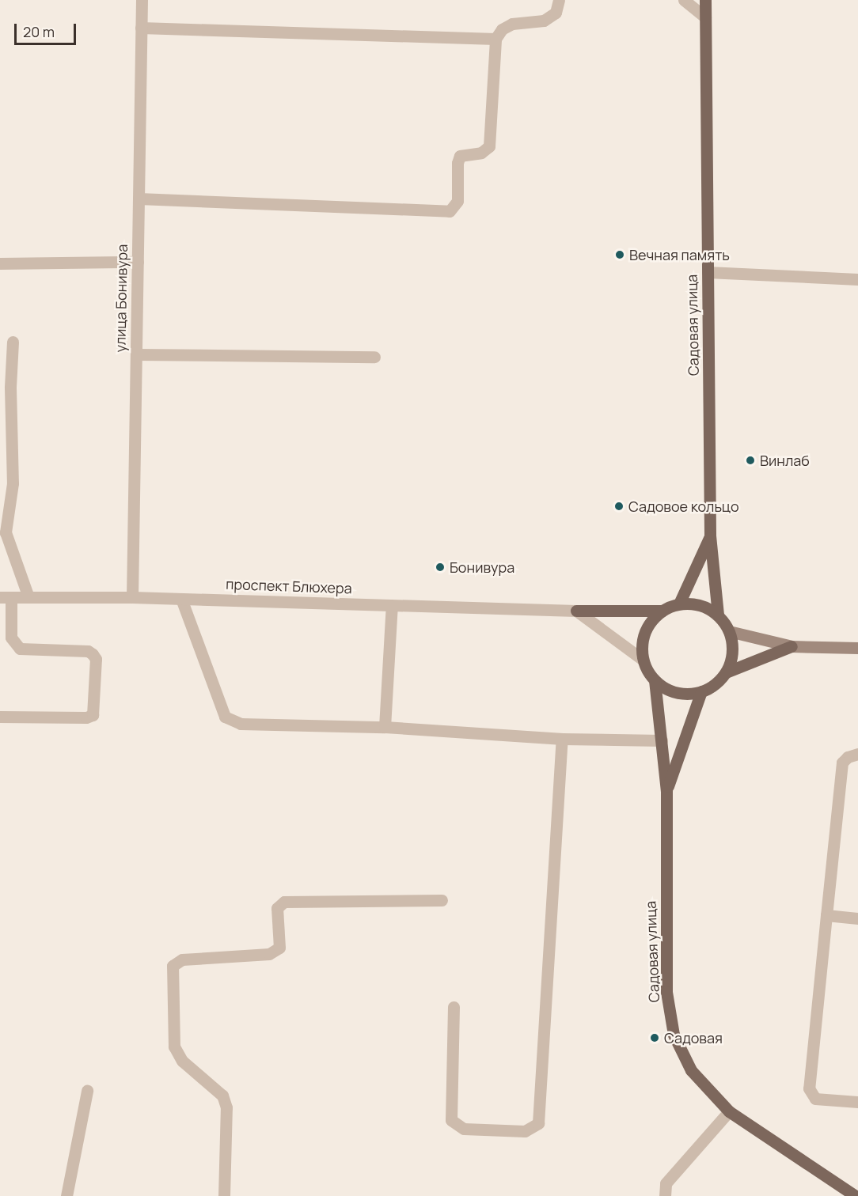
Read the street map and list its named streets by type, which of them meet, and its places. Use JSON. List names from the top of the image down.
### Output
{
  "streets": {
    "main road": ["Садовая улица"],
    "street": ["улица Бонивура", "проспект Блюхера"]
  },
  "crossings": [
    ["улица Бонивура", "проспект Блюхера"]
  ],
  "places": [
    "Вечная память",
    "Винлаб",
    "Садовое кольцо",
    "Бонивура",
    "Садовая"
  ],
  "scale_bar": "20 m"
}
